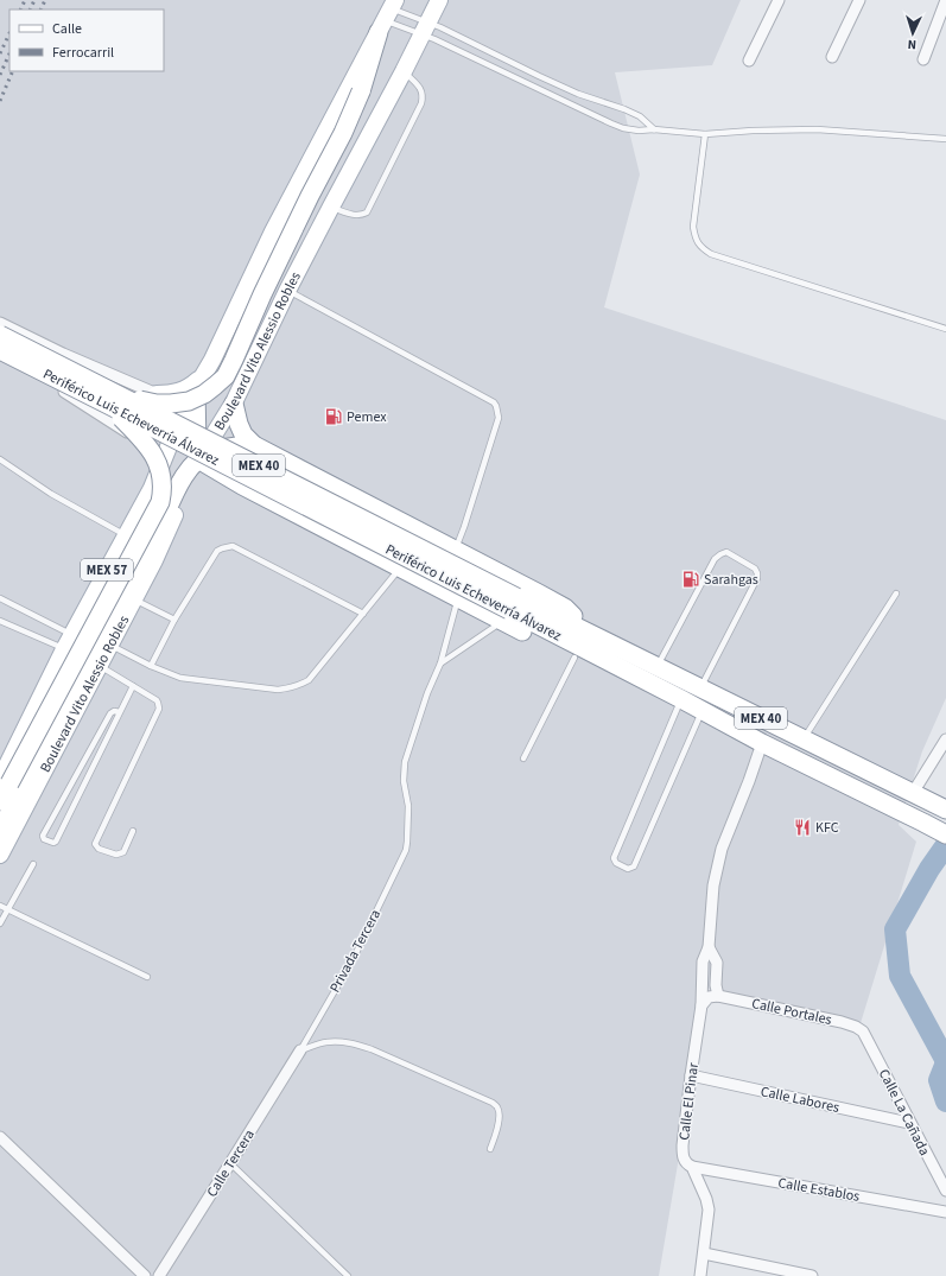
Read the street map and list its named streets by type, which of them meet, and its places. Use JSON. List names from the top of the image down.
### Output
{
  "streets": {
    "highway": ["Periférico Luis Echeverría Álvarez", "MEX 40"],
    "main road": ["Boulevard Vito Alessio Robles", "MEX 57"],
    "street": [
      "Calle Portales",
      "Calle Labores",
      "Calle El Pinar",
      "Calle La Cañada",
      "Calle Tercera",
      "Calle Establos"
    ],
    "lane": ["Privada Tercera"]
  },
  "crossings": [
    ["Periférico Luis Echeverría Álvarez", "MEX 57"],
    ["Periférico Luis Echeverría Álvarez", "Calle El Pinar"],
    ["Privada Tercera", "Calle Tercera"],
    ["Calle Portales", "Calle El Pinar"],
    ["Calle Portales", "Calle La Cañada"],
    ["Calle Labores", "Calle El Pinar"],
    ["Calle Labores", "Calle La Cañada"],
    ["Calle El Pinar", "Calle Establos"]
  ],
  "places": {
    "fuel station": ["Pemex", "Sarahgas"],
    "restaurant": ["KFC"]
  },
  "legend": ["Calle", "Ferrocarril"],
  "north": "bottom"
}
